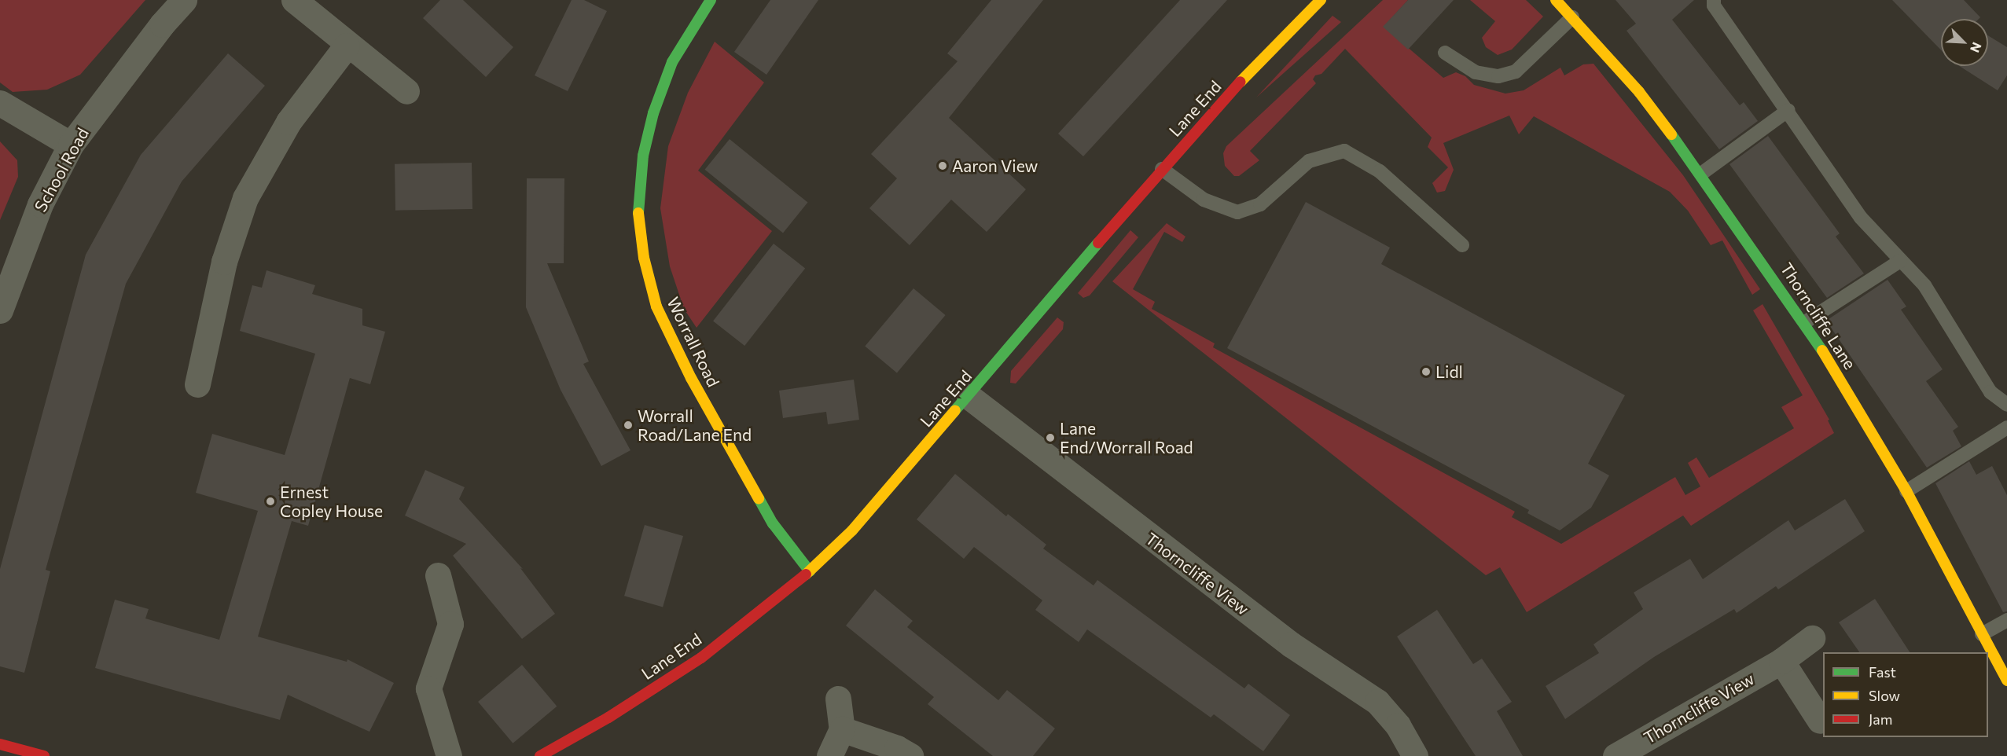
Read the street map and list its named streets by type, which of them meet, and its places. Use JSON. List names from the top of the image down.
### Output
{
  "streets": {
    "street": [
      "Lane End",
      "School Road",
      "Thorncliffe Lane",
      "Worrall Road",
      "Thorncliffe View"
    ]
  },
  "crossings": [
    ["Lane End", "Worrall Road"],
    ["Lane End", "Thorncliffe View"]
  ],
  "places": [
    "Aaron View",
    "Lidl",
    "Worrall Road/Lane End",
    "Lane End/Worrall Road",
    "Ernest Copley House"
  ],
  "legend": ["Fast", "Slow", "Jam"],
  "north": "bottom right"
}
